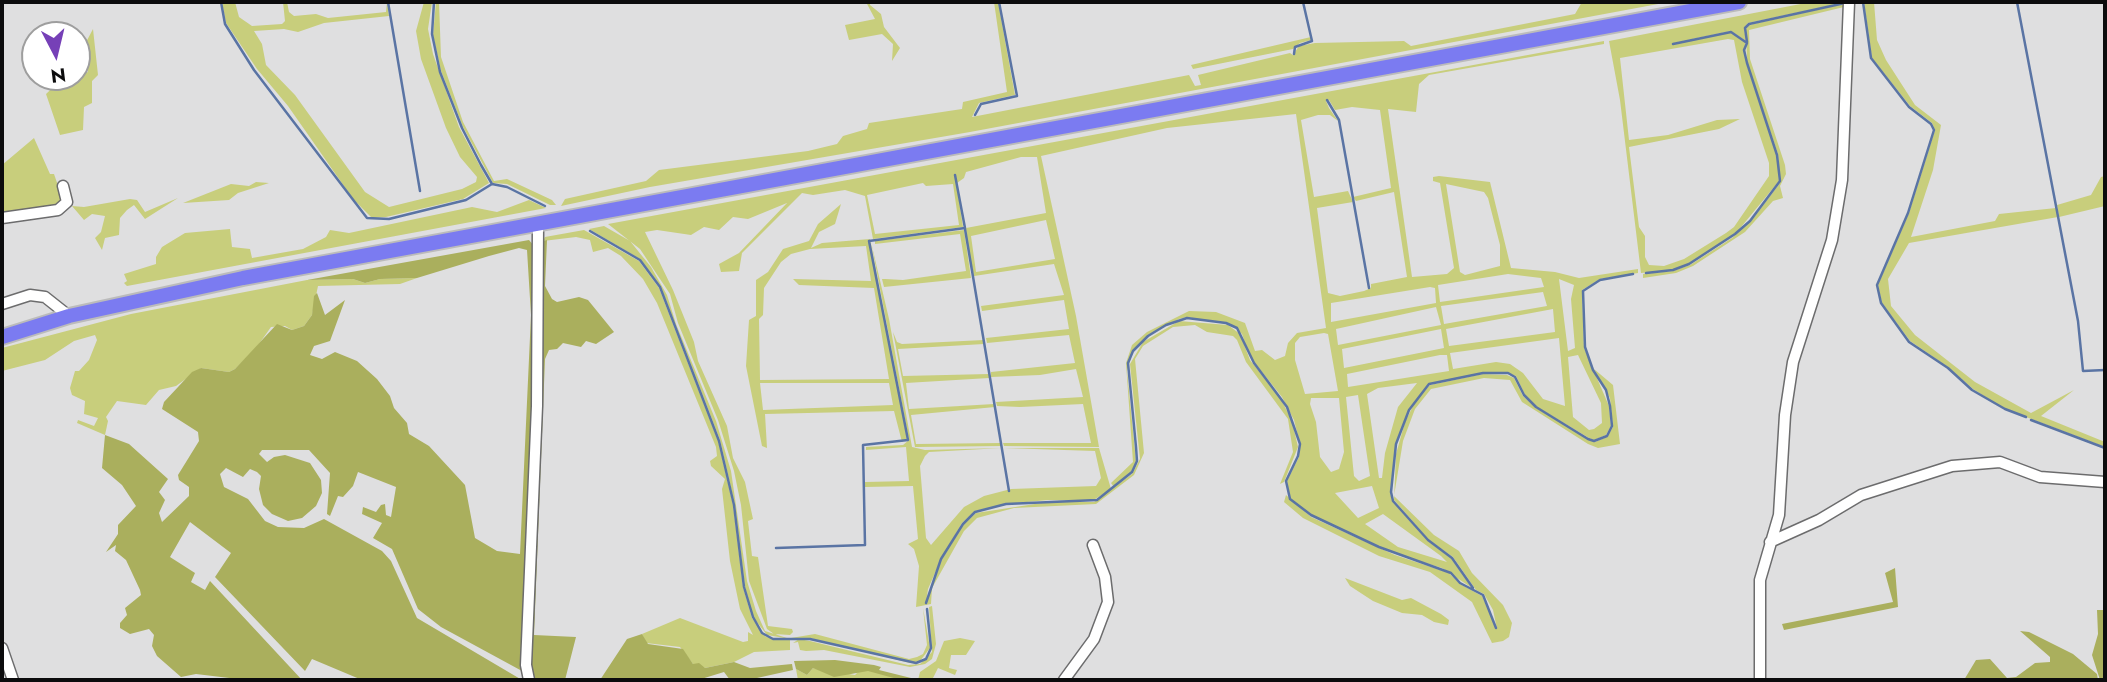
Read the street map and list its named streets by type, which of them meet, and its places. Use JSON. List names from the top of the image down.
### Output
{
  "north": "bottom"
}
